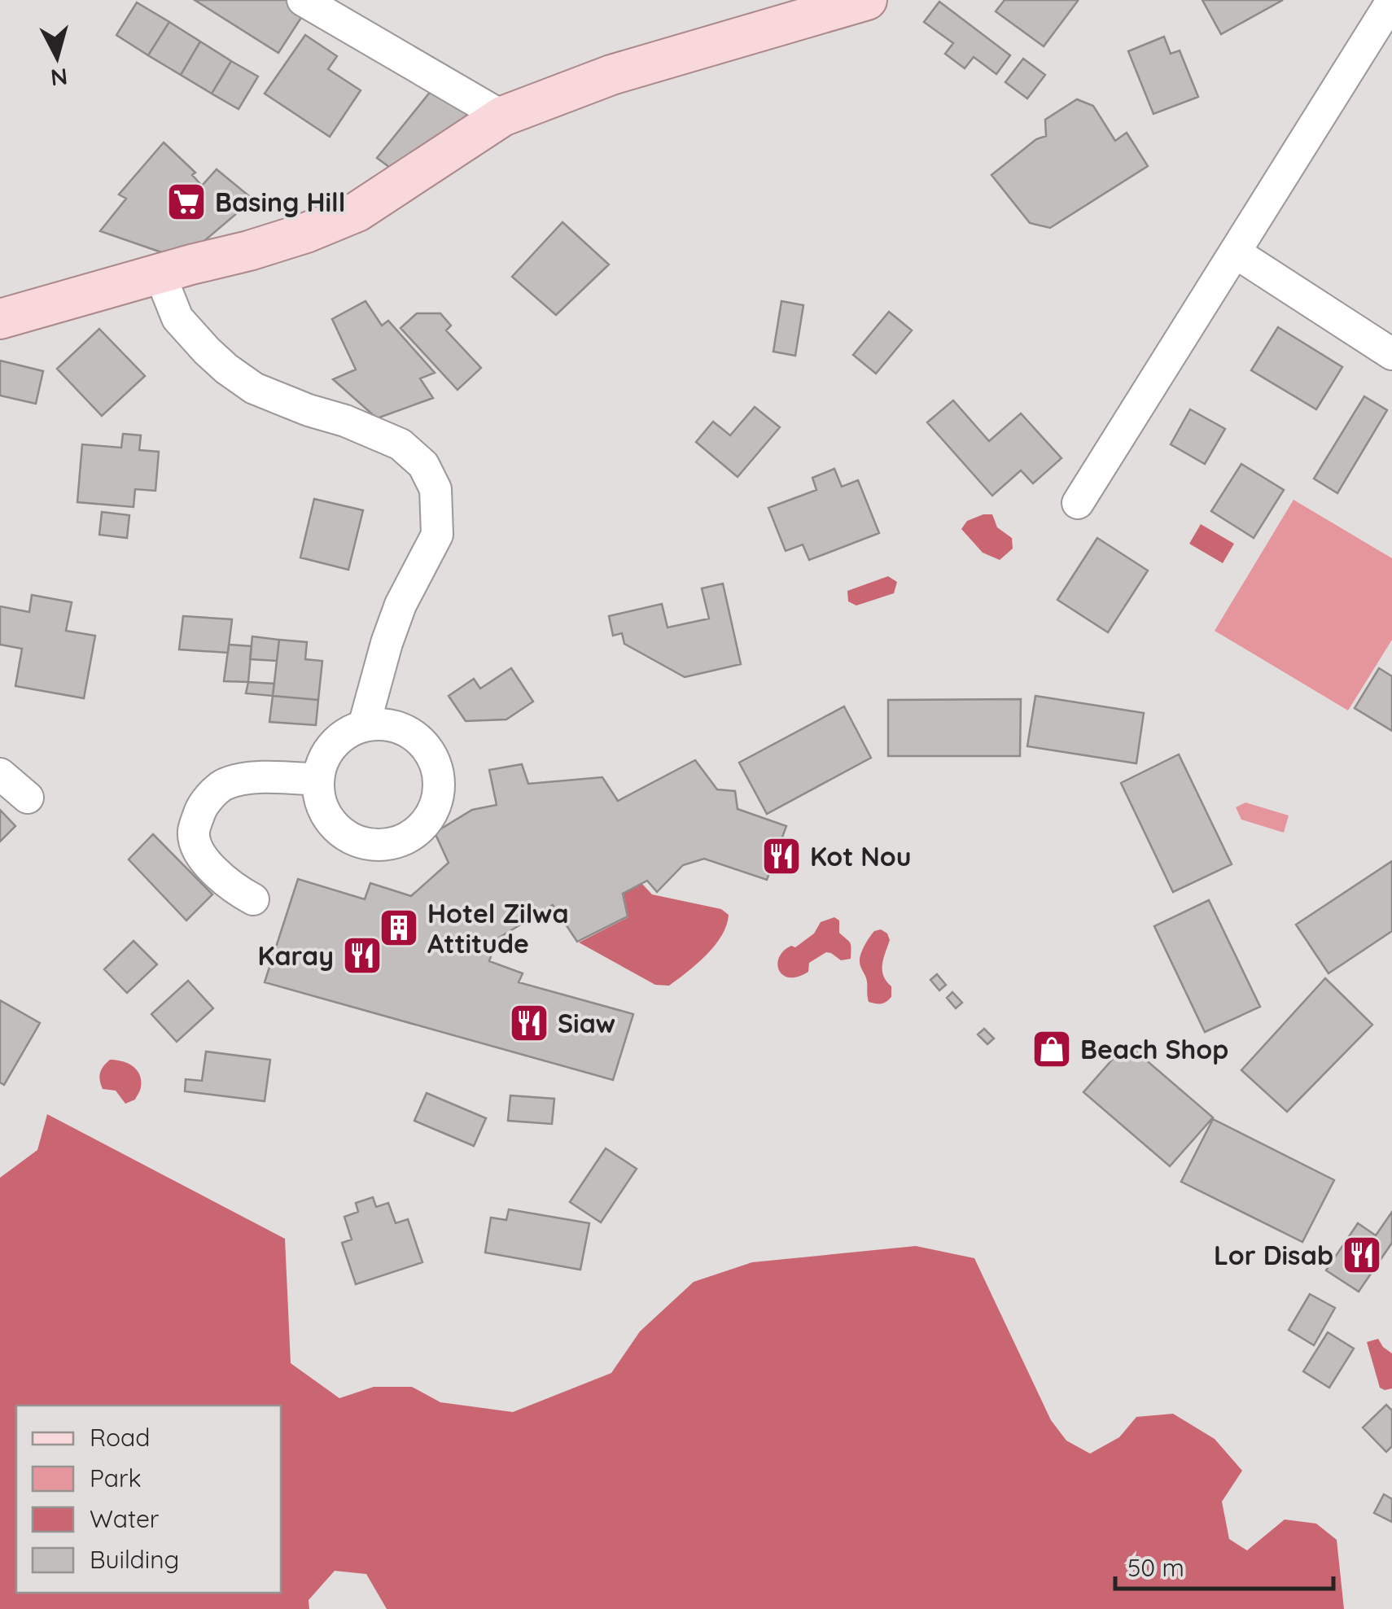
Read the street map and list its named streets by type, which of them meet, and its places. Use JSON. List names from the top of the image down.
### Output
{
  "places": {
    "supermarket": ["Basing Hill"],
    "restaurant": [
      "Kot Nou",
      "Karay",
      "Siaw",
      "Lor Disab"
    ],
    "building": ["Hotel Zilwa Attitude"],
    "shop": ["Beach Shop"]
  },
  "legend": [
    "Road",
    "Park",
    "Water",
    "Building"
  ],
  "scale_bar": "50 m",
  "north": "bottom"
}
